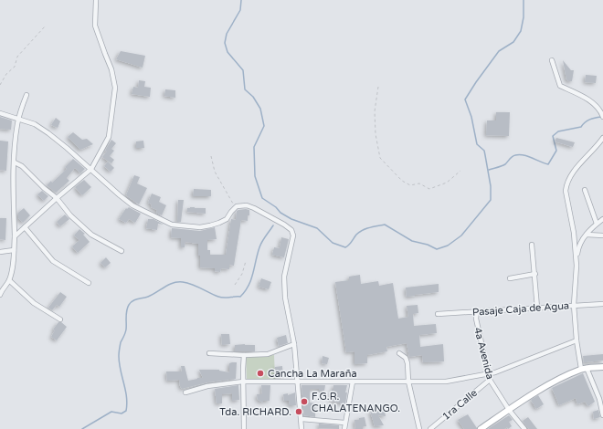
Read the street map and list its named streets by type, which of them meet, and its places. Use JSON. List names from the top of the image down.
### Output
{
  "streets": {
    "street": ["Pasaje Caja de Agua", "4a Avenida", "1ra Calle"]
  },
  "crossings": [
    ["Pasaje Caja de Agua", "4a Avenida"],
    ["4a Avenida", "1ra Calle"]
  ],
  "places": ["Cancha La Maraña", "F.G.R. CHALATENANGO.", "Tda. RICHARD."]
}
